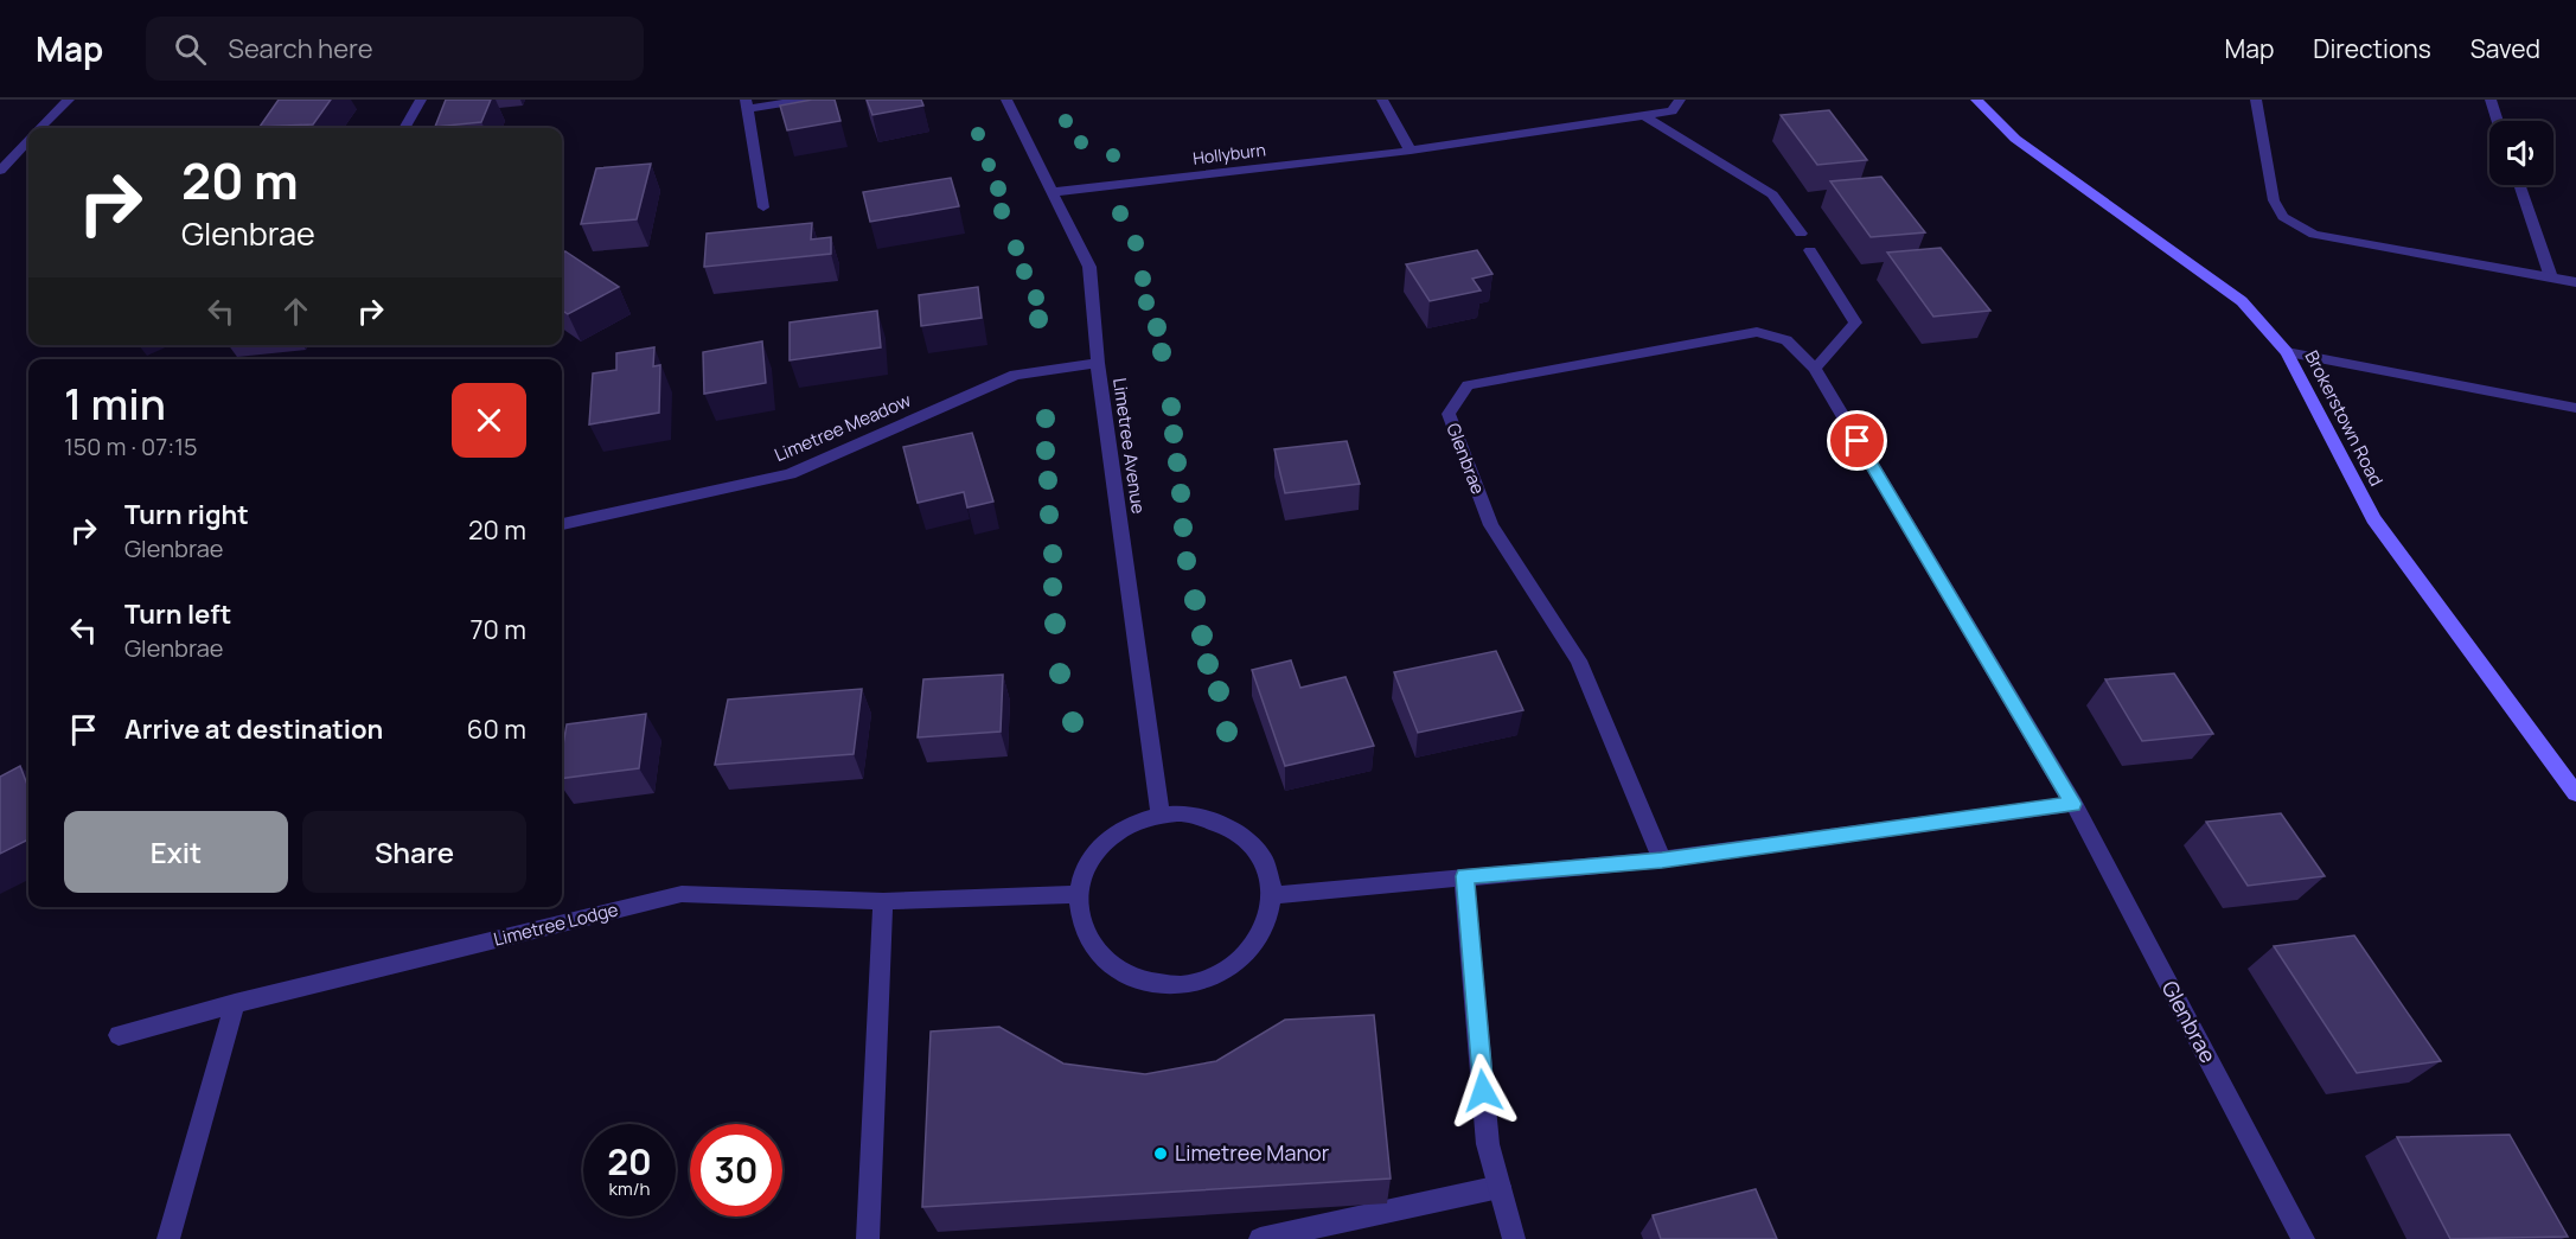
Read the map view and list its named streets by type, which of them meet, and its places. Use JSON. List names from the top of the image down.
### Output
{
  "streets": {
    "street": [
      "Hollyburn",
      "Brokerstown Road",
      "Limetree Meadow",
      "Limetree Avenue",
      "Glenbrae",
      "Limetree Lodge"
    ]
  },
  "crossings": [
    ["Hollyburn", "Limetree Avenue"],
    ["Limetree Meadow", "Limetree Avenue"],
    ["Limetree Avenue", "Limetree Lodge"]
  ],
  "places": ["Limetree Manor"],
  "page": {
    "header": "Map",
    "search": "Search here",
    "nav": ["Map", "Directions", "Saved"],
    "turn": ["20 m", "Glenbrae"],
    "heading": ["1 min", "150 m · 07:15"],
    "list": [
      {
        "name": "Turn right",
        "note": "Glenbrae",
        "value": "20 m"
      },
      {
        "name": "Turn left",
        "note": "Glenbrae",
        "value": "70 m"
      },
      {
        "name": "Arrive at destination",
        "value": "60 m"
      }
    ],
    "buttons": ["Exit", "Share"],
    "speed": "20 km/h",
    "limit": "30"
  }
}
